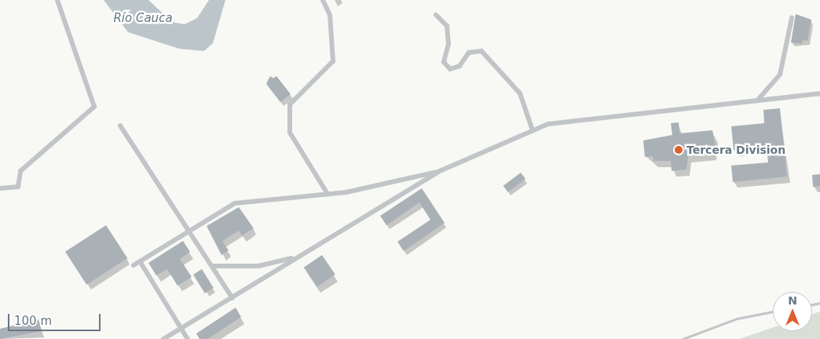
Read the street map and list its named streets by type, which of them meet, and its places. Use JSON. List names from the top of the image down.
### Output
{
  "water": ["Río Cauca"],
  "places": ["Tercera Division"],
  "scale_bar": "100 m",
  "north": "top"
}
